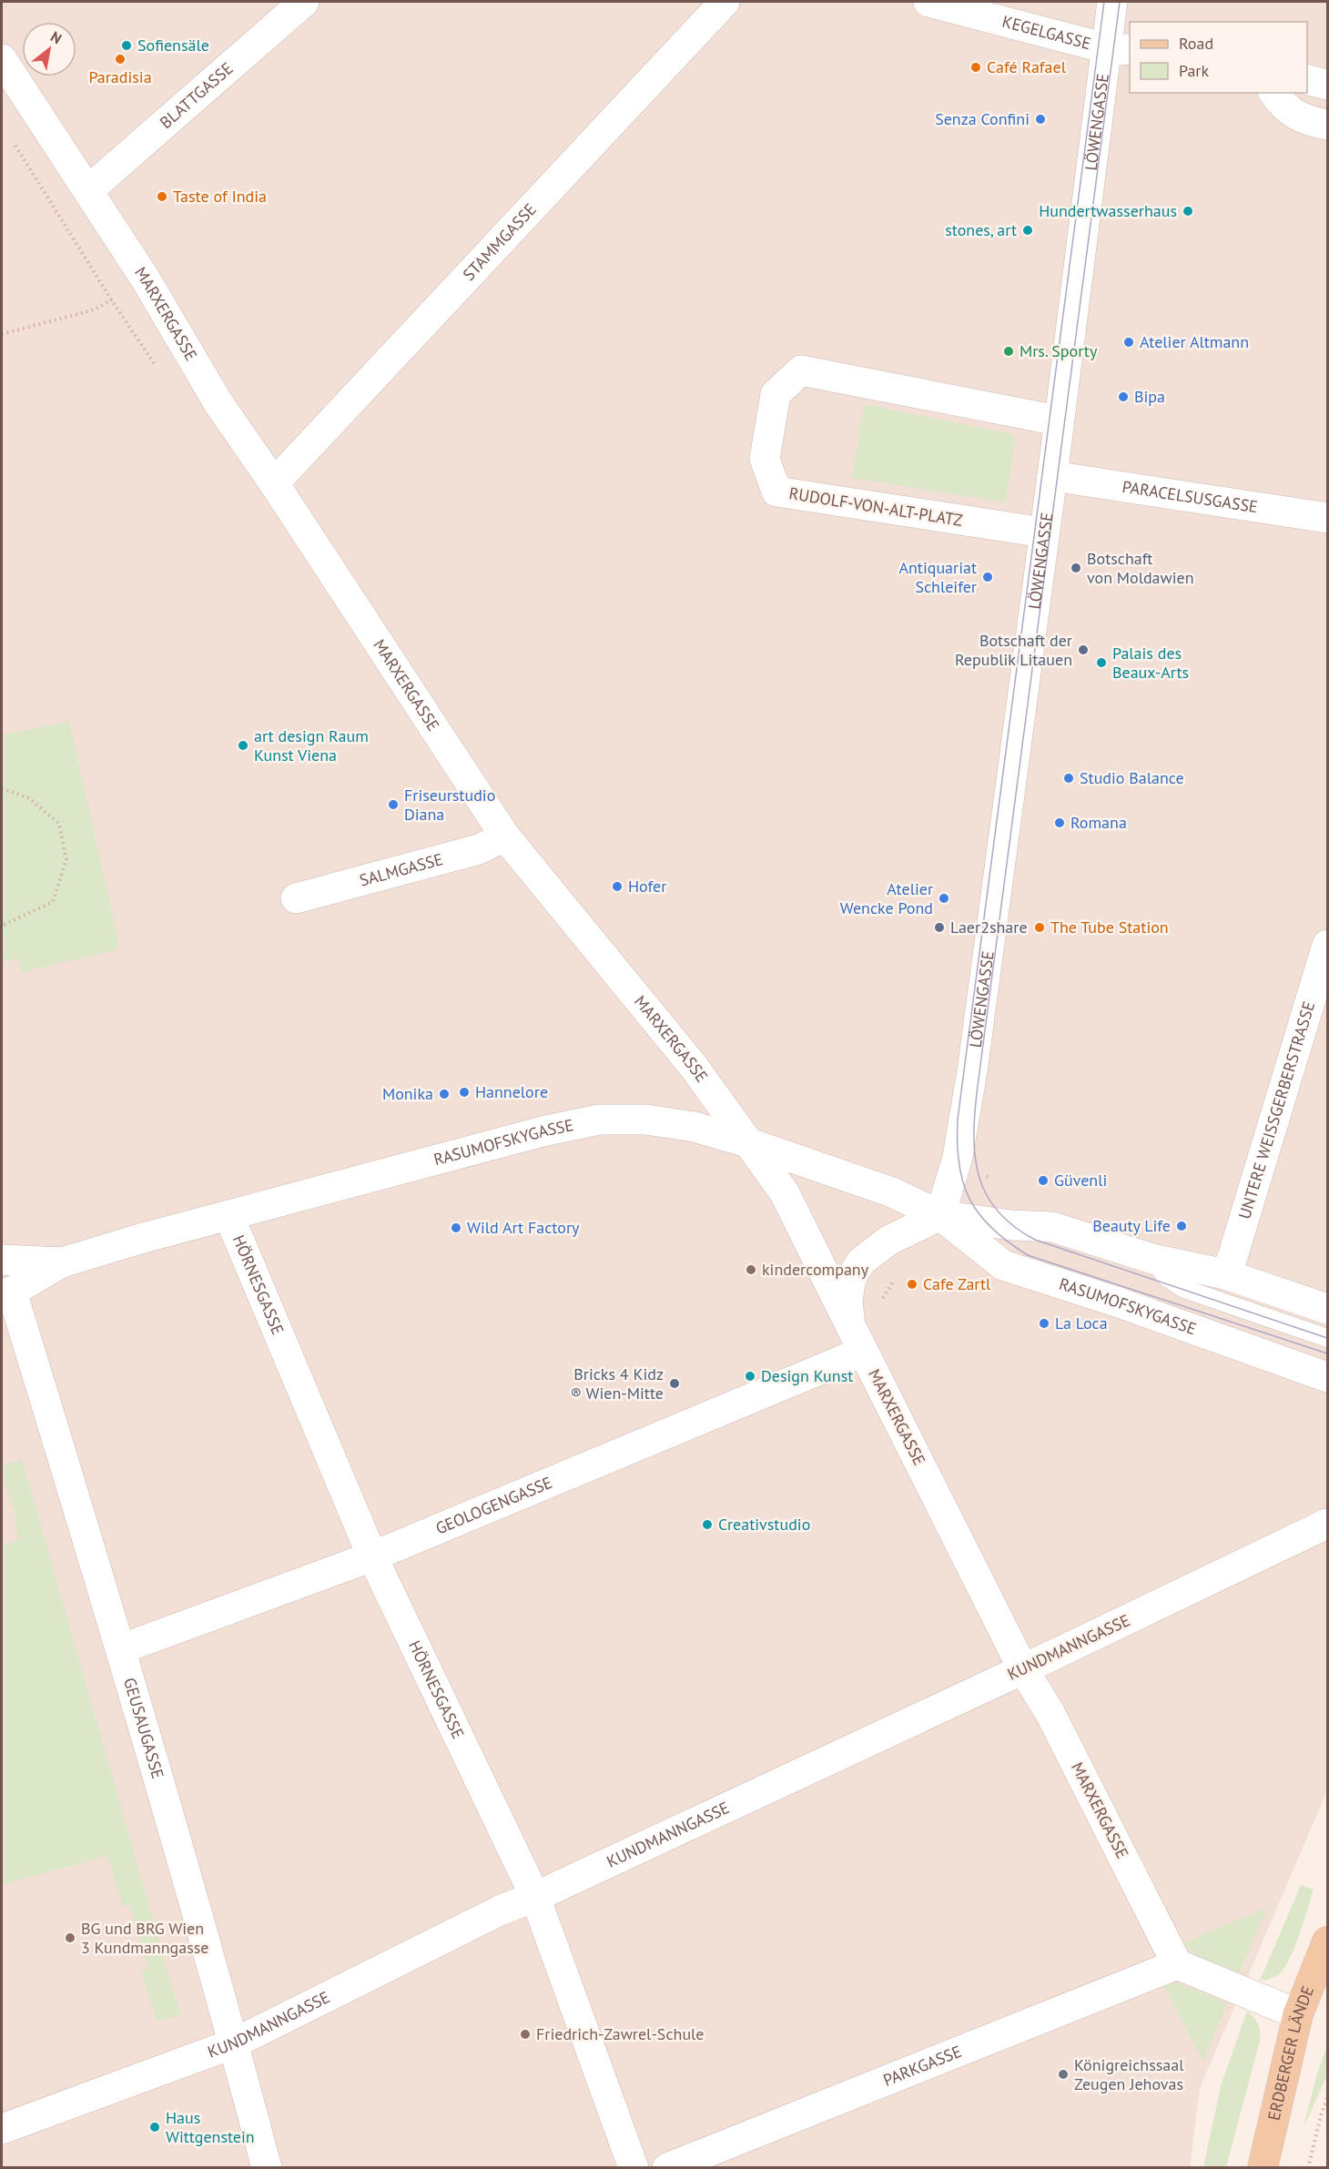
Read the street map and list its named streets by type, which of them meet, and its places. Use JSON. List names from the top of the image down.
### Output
{
  "streets": {
    "main road": ["ERDBERGER LÄNDE"],
    "street": [
      "KEGELGASSE",
      "BLATTGASSE",
      "LÖWENGASSE",
      "STAMMGASSE",
      "MARXERGASSE",
      "PARACELSUSGASSE",
      "RUDOLF-VON-ALT-PLATZ",
      "SALMGASSE",
      "UNTERE WEISSGERBERSTRASSE",
      "RASUMOFSKYGASSE",
      "HÖRNESGASSE",
      "GEOLOGENGASSE",
      "KUNDMANNGASSE",
      "GEUSAUGASSE",
      "PARKGASSE"
    ]
  },
  "crossings": [
    ["KEGELGASSE", "LÖWENGASSE"],
    ["BLATTGASSE", "MARXERGASSE"],
    ["LÖWENGASSE", "PARACELSUSGASSE"],
    ["LÖWENGASSE", "RUDOLF-VON-ALT-PLATZ"],
    ["LÖWENGASSE", "RASUMOFSKYGASSE"],
    ["STAMMGASSE", "MARXERGASSE"],
    ["MARXERGASSE", "SALMGASSE"],
    ["MARXERGASSE", "RASUMOFSKYGASSE"],
    ["MARXERGASSE", "GEOLOGENGASSE"],
    ["MARXERGASSE", "KUNDMANNGASSE"],
    ["MARXERGASSE", "PARKGASSE"],
    ["UNTERE WEISSGERBERSTRASSE", "RASUMOFSKYGASSE"],
    ["RASUMOFSKYGASSE", "HÖRNESGASSE"],
    ["RASUMOFSKYGASSE", "GEUSAUGASSE"],
    ["HÖRNESGASSE", "GEOLOGENGASSE"],
    ["HÖRNESGASSE", "KUNDMANNGASSE"],
    ["GEOLOGENGASSE", "GEUSAUGASSE"],
    ["KUNDMANNGASSE", "GEUSAUGASSE"]
  ],
  "places": [
    "Sofiensäle",
    "Paradisia",
    "Café Rafael",
    "Senza Confini",
    "Taste of India",
    "Hundertwasserhaus",
    "stones, art",
    "Atelier Altmann",
    "Mrs. Sporty",
    "Bipa",
    "Botschaft von Moldawien",
    "Antiquariat Schleifer",
    "Botschaft der Republik Litauen",
    "Palais des Beaux-Arts",
    "art design Raum Kunst Viena",
    "Studio Balance",
    "Friseurstudio Diana",
    "Romana",
    "Hofer",
    "Atelier Wencke Pond",
    "Laer2share",
    "The Tube Station",
    "Hannelore",
    "Monika",
    "Güvenli",
    "Beauty Life",
    "Wild Art Factory",
    "kindercompany",
    "Cafe Zartl",
    "La Loca",
    "Design Kunst",
    "Bricks 4 Kidz ® Wien-Mitte",
    "Creativstudio",
    "BG und BRG Wien 3 Kundmanngasse",
    "Friedrich-Zawrel-Schule",
    "Königreichssaal Zeugen Jehovas",
    "Haus Wittgenstein"
  ],
  "legend": ["Road", "Park"],
  "north": "top right"
}
